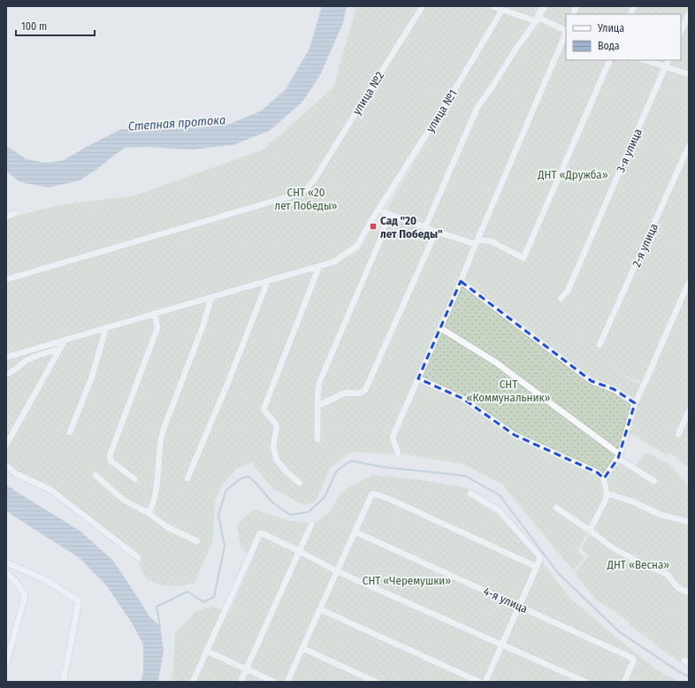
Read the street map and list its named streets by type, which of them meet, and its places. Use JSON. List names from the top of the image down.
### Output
{
  "streets": {
    "street": [
      "улица №2",
      "улица №1",
      "3-я улица",
      "2-я улица",
      "4-я улица"
    ]
  },
  "water": ["Степная протока"],
  "parks": [
    "ДНТ «Дружба»",
    "СНТ «20 лет Победы»",
    "СНТ «Коммунальник»",
    "ДНТ «Весна»",
    "СНТ «Черемушки»"
  ],
  "places": {
    "transit": ["Сад \"20 лет Победы\""]
  },
  "legend": ["Улица", "Вода"],
  "scale_bar": "100 m"
}
